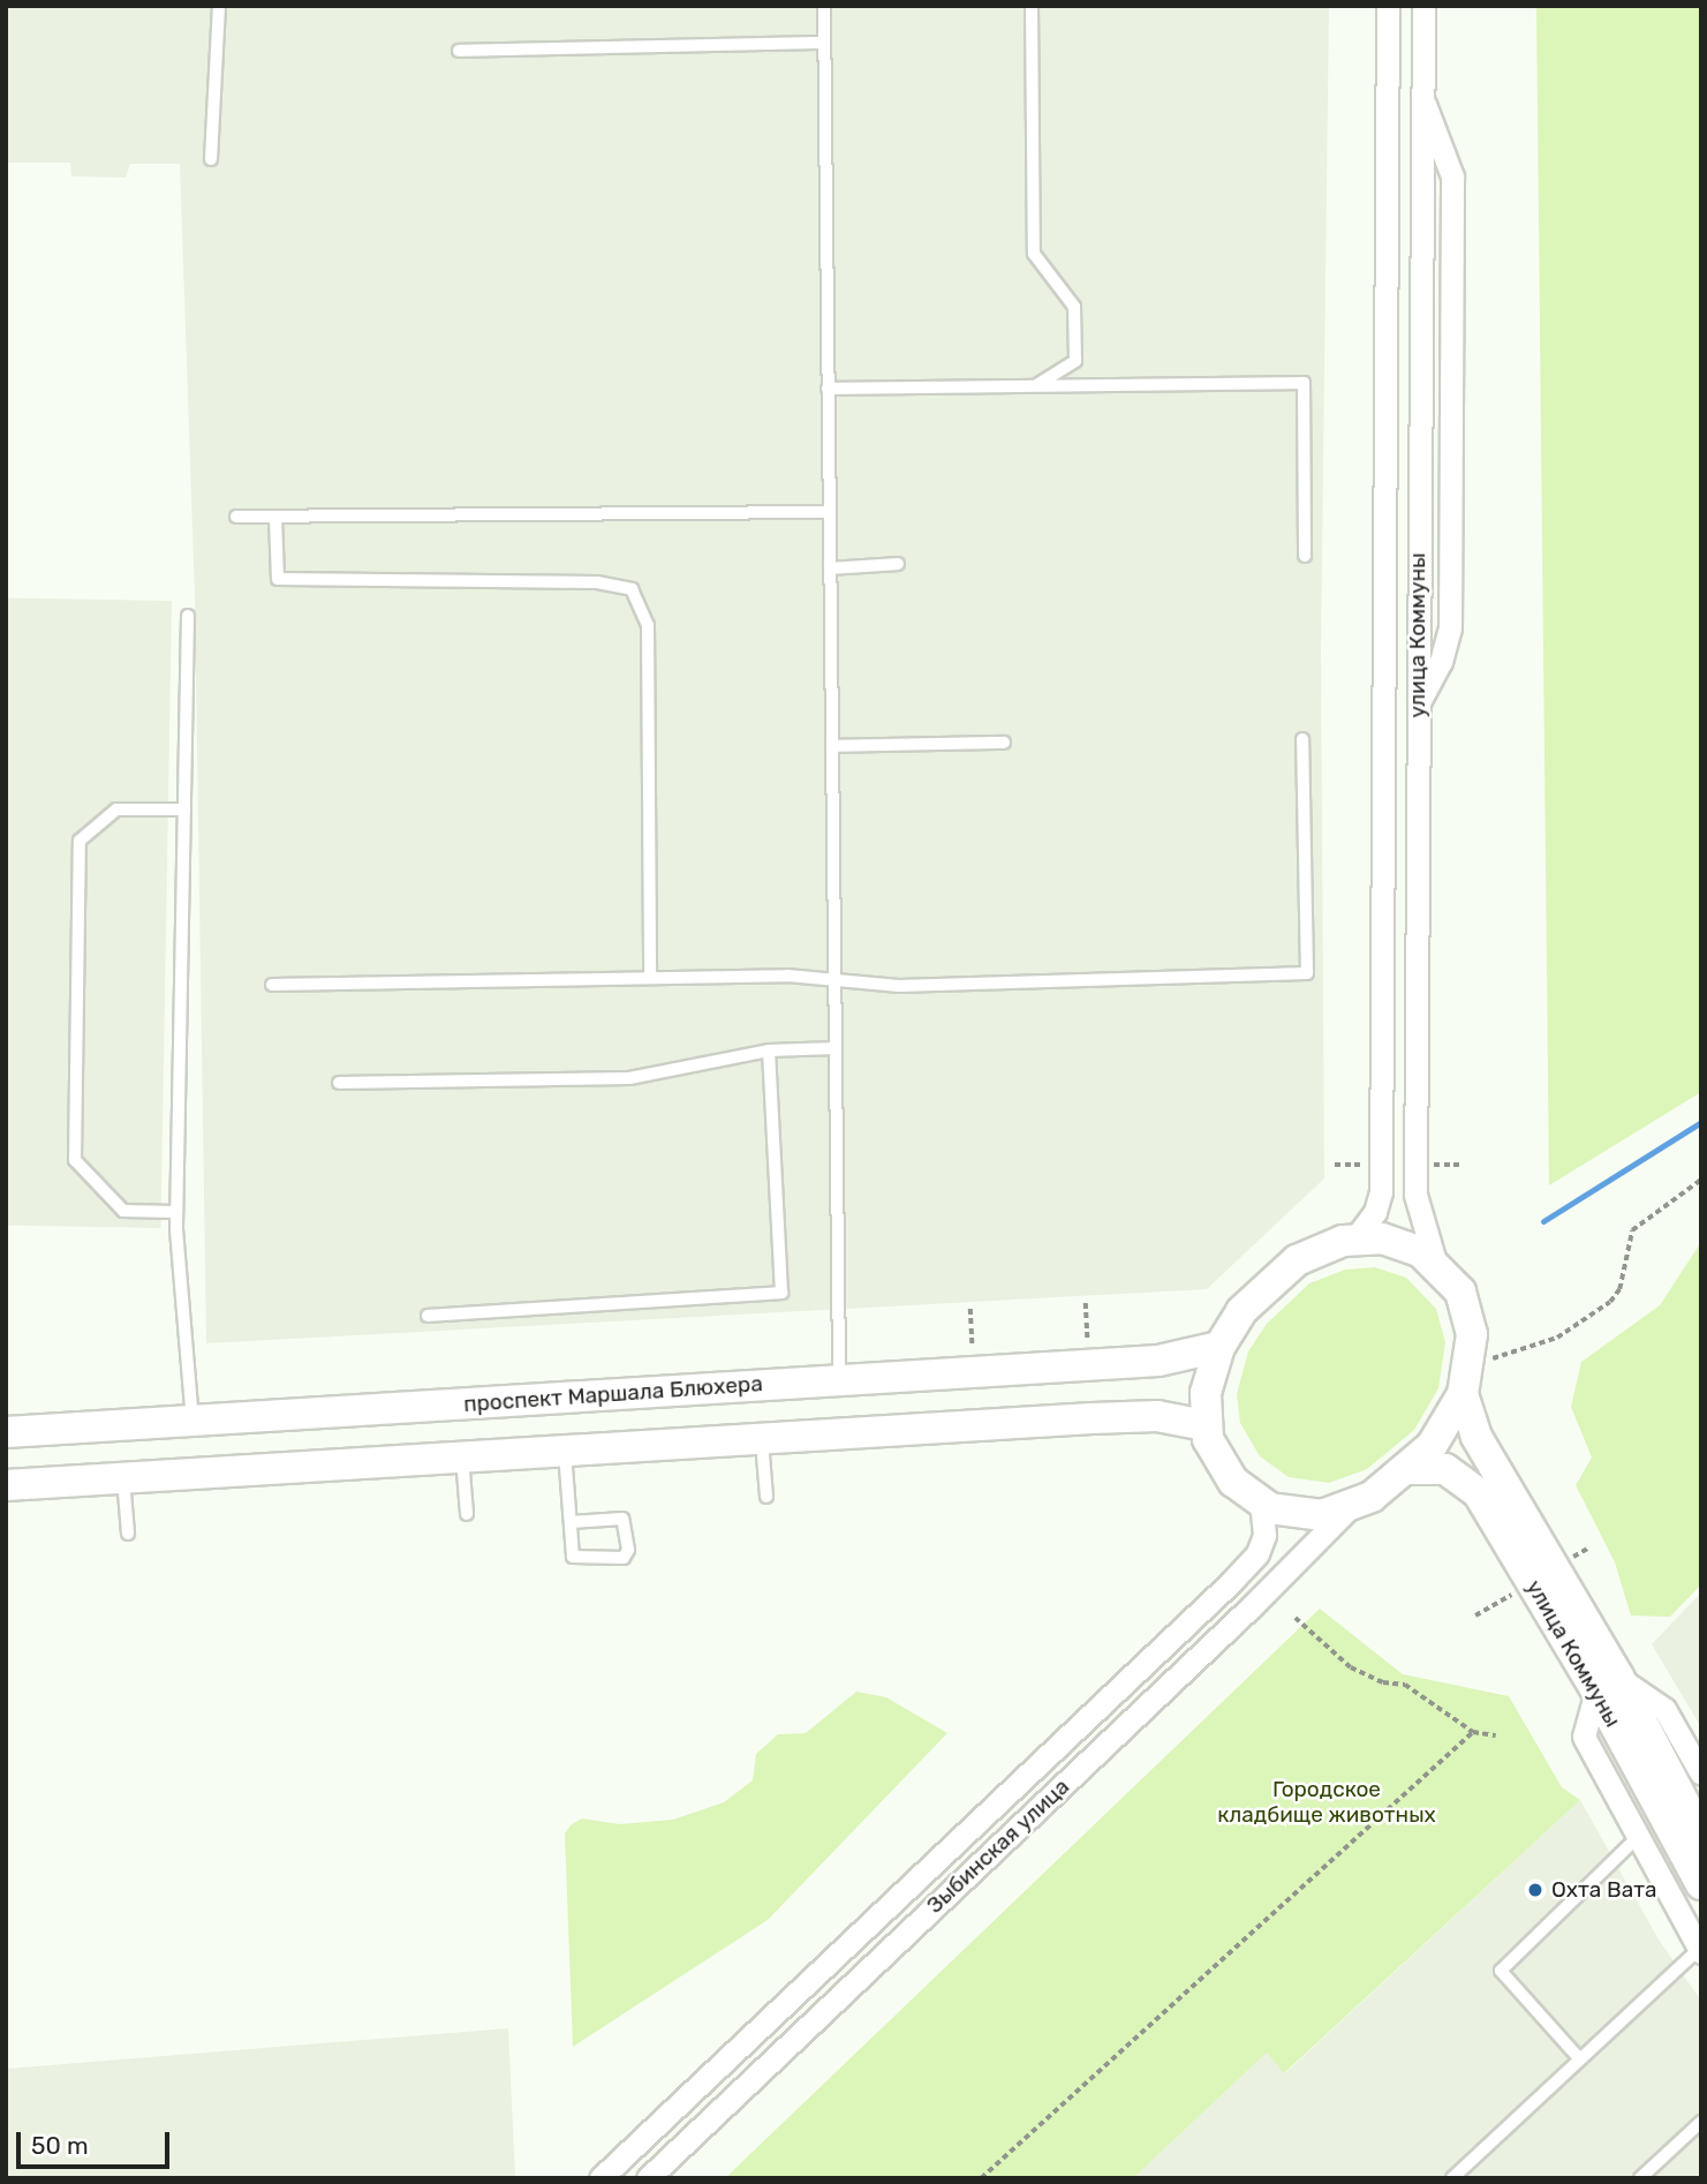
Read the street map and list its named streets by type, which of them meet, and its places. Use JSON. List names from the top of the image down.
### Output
{
  "streets": {
    "street": ["улица Коммуны", "проспект Маршала Блюхера", "Зыбинская улица"]
  },
  "crossings": [
    ["улица Коммуны", "проспект Маршала Блюхера"],
    ["улица Коммуны", "Зыбинская улица"],
    ["проспект Маршала Блюхера", "Зыбинская улица"]
  ],
  "parks": ["Городское кладбище животных"],
  "places": ["Охта Вата"],
  "scale_bar": "50 m"
}
